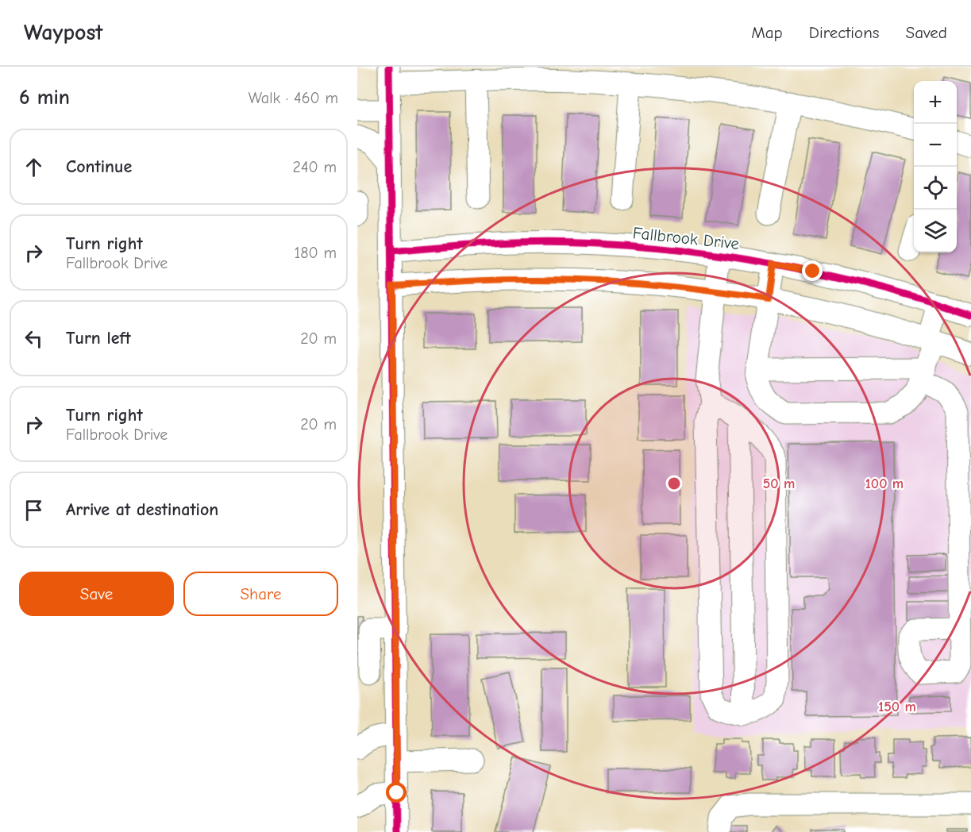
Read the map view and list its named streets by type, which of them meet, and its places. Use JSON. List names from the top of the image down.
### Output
{
  "streets": {
    "street": ["Fallbrook Drive"]
  },
  "page": {
    "header": "Waypost",
    "nav": ["Map", "Directions", "Saved"],
    "heading": ["6 min", "Walk · 460 m"],
    "map_buttons": ["+", "−"],
    "list": [
      ["Continue", "240 m"],
      ["Turn right", "Fallbrook Drive", "180 m"],
      ["Turn left", "20 m"],
      ["Turn right", "Fallbrook Drive", "20 m"],
      "Arrive at destination"
    ],
    "buttons": ["Save", "Share"]
  },
  "rings": ["50 m", "100 m", "150 m"]
}
